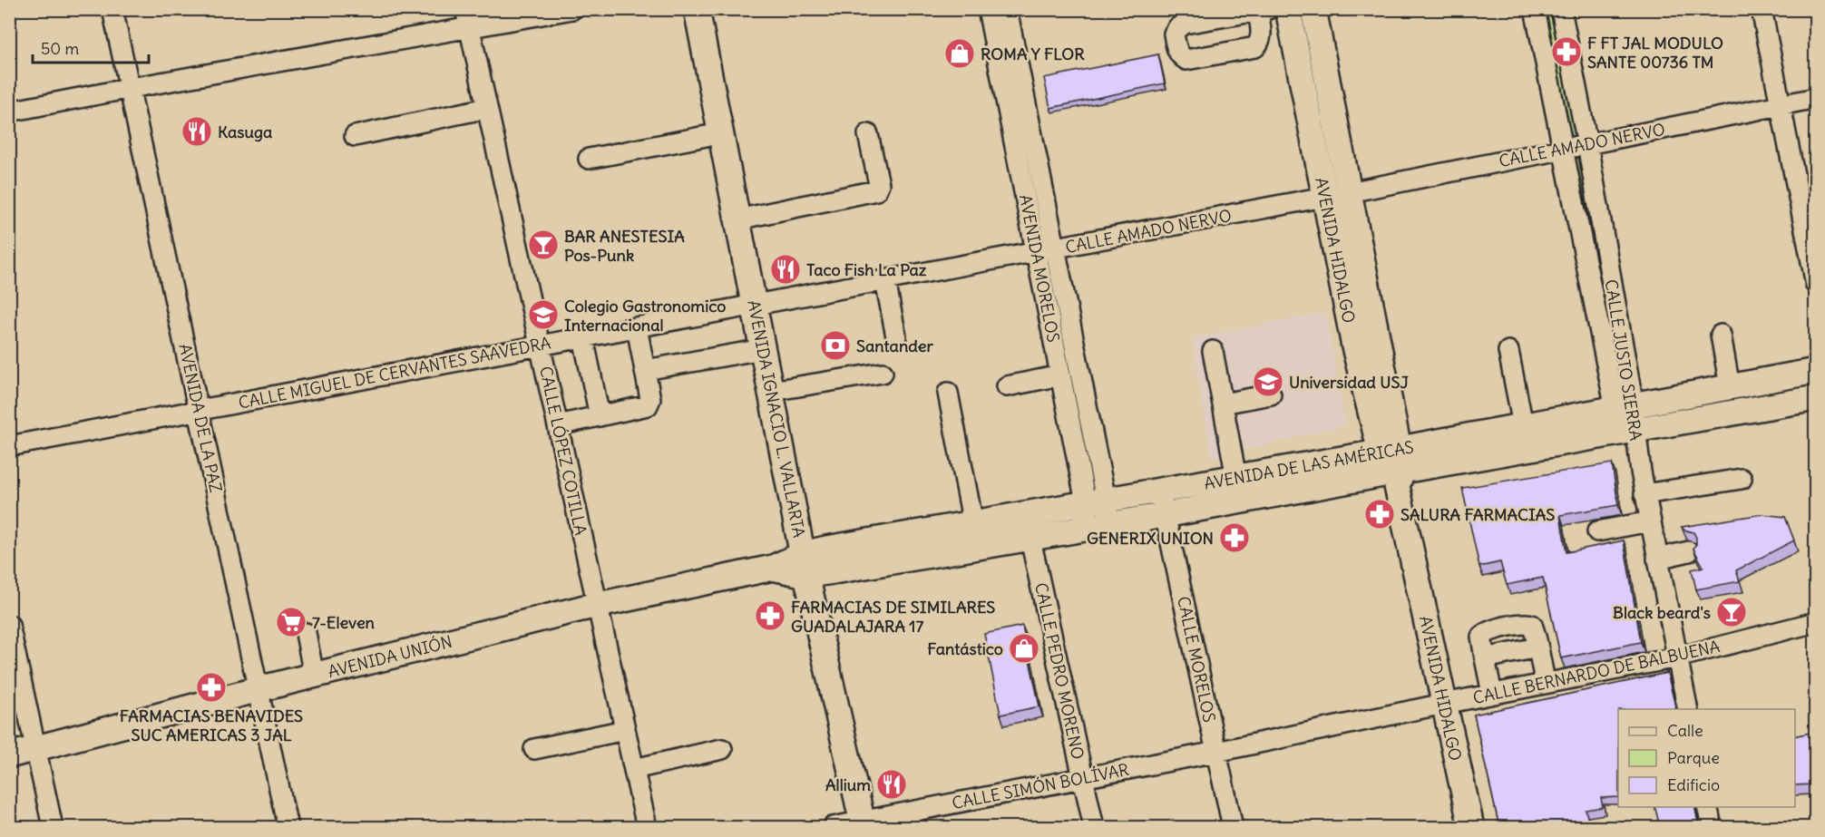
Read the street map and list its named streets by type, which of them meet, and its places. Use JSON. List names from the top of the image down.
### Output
{
  "streets": {
    "main road": [
      "AVENIDA HIDALGO",
      "AVENIDA IGNACIO L. VALLARTA",
      "AVENIDA DE LAS AMÉRICAS",
      "AVENIDA UNIÓN"
    ],
    "street": [
      "CALLE AMADO NERVO",
      "AVENIDA MORELOS",
      "CALLE JUSTO SIERRA",
      "CALLE MIGUEL DE CERVANTES SAAVEDRA",
      "AVENIDA DE LA PAZ",
      "CALLE LÓPEZ COTILLA",
      "CALLE MORELOS",
      "CALLE PEDRO MORENO",
      "CALLE BERNARDO DE BALBUENA",
      "CALLE SIMÓN BOLÍVAR"
    ]
  },
  "crossings": [
    ["CALLE AMADO NERVO", "AVENIDA HIDALGO"],
    ["CALLE AMADO NERVO", "AVENIDA MORELOS"],
    ["CALLE AMADO NERVO", "CALLE JUSTO SIERRA"],
    ["CALLE AMADO NERVO", "CALLE MIGUEL DE CERVANTES SAAVEDRA"],
    ["AVENIDA HIDALGO", "AVENIDA DE LAS AMÉRICAS"],
    ["AVENIDA HIDALGO", "CALLE BERNARDO DE BALBUENA"],
    ["AVENIDA MORELOS", "CALLE MIGUEL DE CERVANTES SAAVEDRA"],
    ["AVENIDA MORELOS", "AVENIDA DE LAS AMÉRICAS"],
    ["CALLE JUSTO SIERRA", "AVENIDA DE LAS AMÉRICAS"],
    ["CALLE JUSTO SIERRA", "CALLE BERNARDO DE BALBUENA"],
    ["CALLE MIGUEL DE CERVANTES SAAVEDRA", "AVENIDA DE LA PAZ"],
    ["CALLE MIGUEL DE CERVANTES SAAVEDRA", "AVENIDA IGNACIO L. VALLARTA"],
    ["CALLE MIGUEL DE CERVANTES SAAVEDRA", "CALLE LÓPEZ COTILLA"],
    ["AVENIDA DE LA PAZ", "AVENIDA UNIÓN"],
    ["AVENIDA IGNACIO L. VALLARTA", "AVENIDA DE LAS AMÉRICAS"],
    ["AVENIDA IGNACIO L. VALLARTA", "AVENIDA UNIÓN"],
    ["AVENIDA IGNACIO L. VALLARTA", "CALLE SIMÓN BOLÍVAR"],
    ["CALLE LÓPEZ COTILLA", "AVENIDA UNIÓN"],
    ["AVENIDA DE LAS AMÉRICAS", "AVENIDA UNIÓN"],
    ["AVENIDA DE LAS AMÉRICAS", "CALLE MORELOS"],
    ["AVENIDA DE LAS AMÉRICAS", "CALLE PEDRO MORENO"],
    ["CALLE MORELOS", "CALLE BERNARDO DE BALBUENA"],
    ["CALLE MORELOS", "CALLE SIMÓN BOLÍVAR"],
    ["CALLE PEDRO MORENO", "CALLE SIMÓN BOLÍVAR"],
    ["CALLE BERNARDO DE BALBUENA", "CALLE SIMÓN BOLÍVAR"]
  ],
  "places": {
    "pharmacy": [
      "F FT JAL MODULO SANTE 00736 TM",
      "SALURA FARMACIAS",
      "GENERIX UNION",
      "FARMACIAS DE SIMILARES GUADALAJARA 17",
      "FARMACIAS BENAVIDES SUC AMERICAS 3 JAL"
    ],
    "shop": ["ROMA Y FLOR", "Fantástico"],
    "restaurant": ["Kasuga", "Taco Fish La Paz", "Allium"],
    "bar": ["BAR ANESTESIA Pos-Punk", "Black beard's"],
    "school or university": ["Colegio Gastronomico Internacional", "Universidad USJ"],
    "bank": ["Santander"],
    "supermarket": ["7-Eleven"]
  },
  "legend": ["Calle", "Parque", "Edificio"],
  "scale_bar": "50 m"
}
